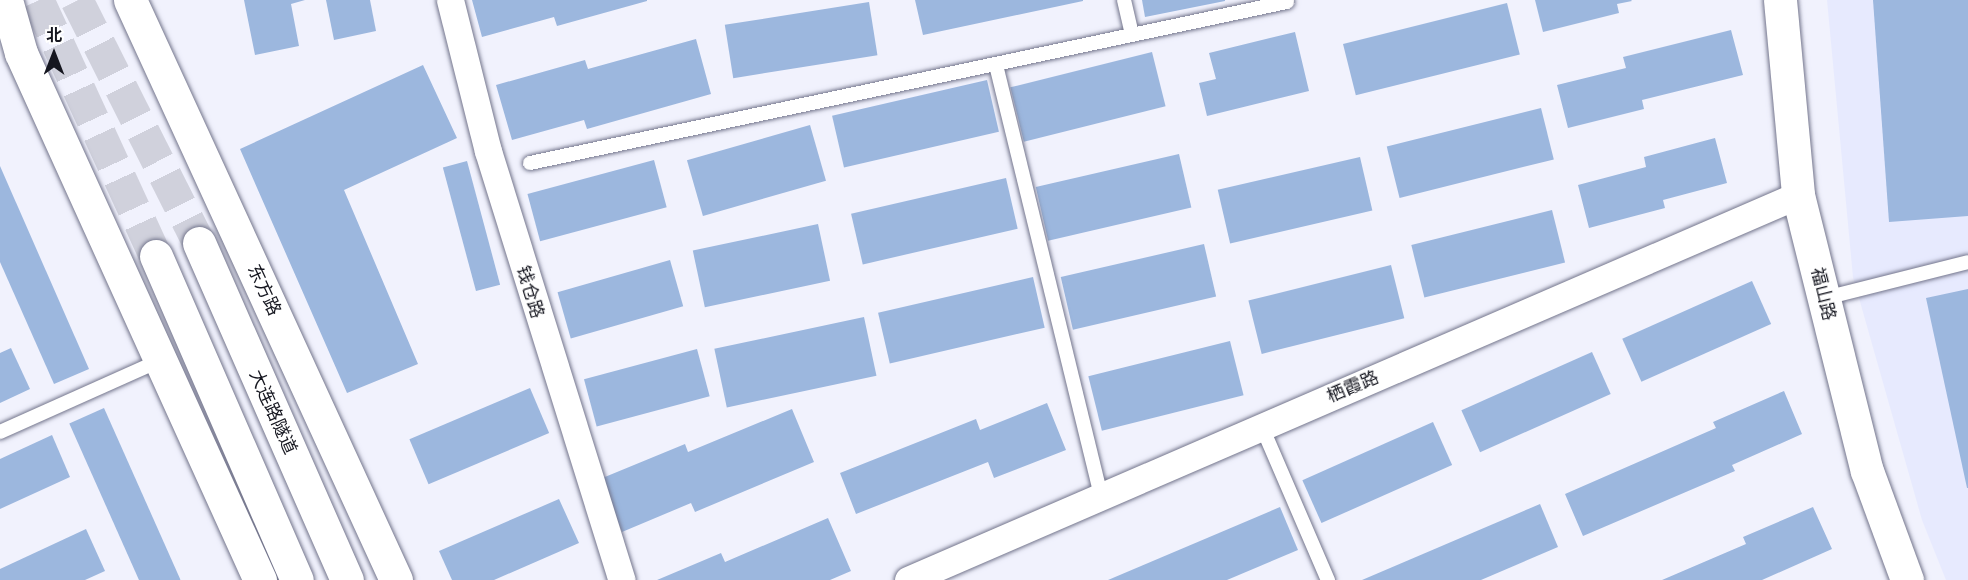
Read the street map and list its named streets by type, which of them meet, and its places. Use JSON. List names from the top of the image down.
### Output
{
  "streets": {
    "main road": ["东方路", "福山路", "大连路隧道"],
    "street": ["钱仓路", "栖霞路"]
  },
  "crossings": [
    ["福山路", "栖霞路"]
  ],
  "north": "top"
}
